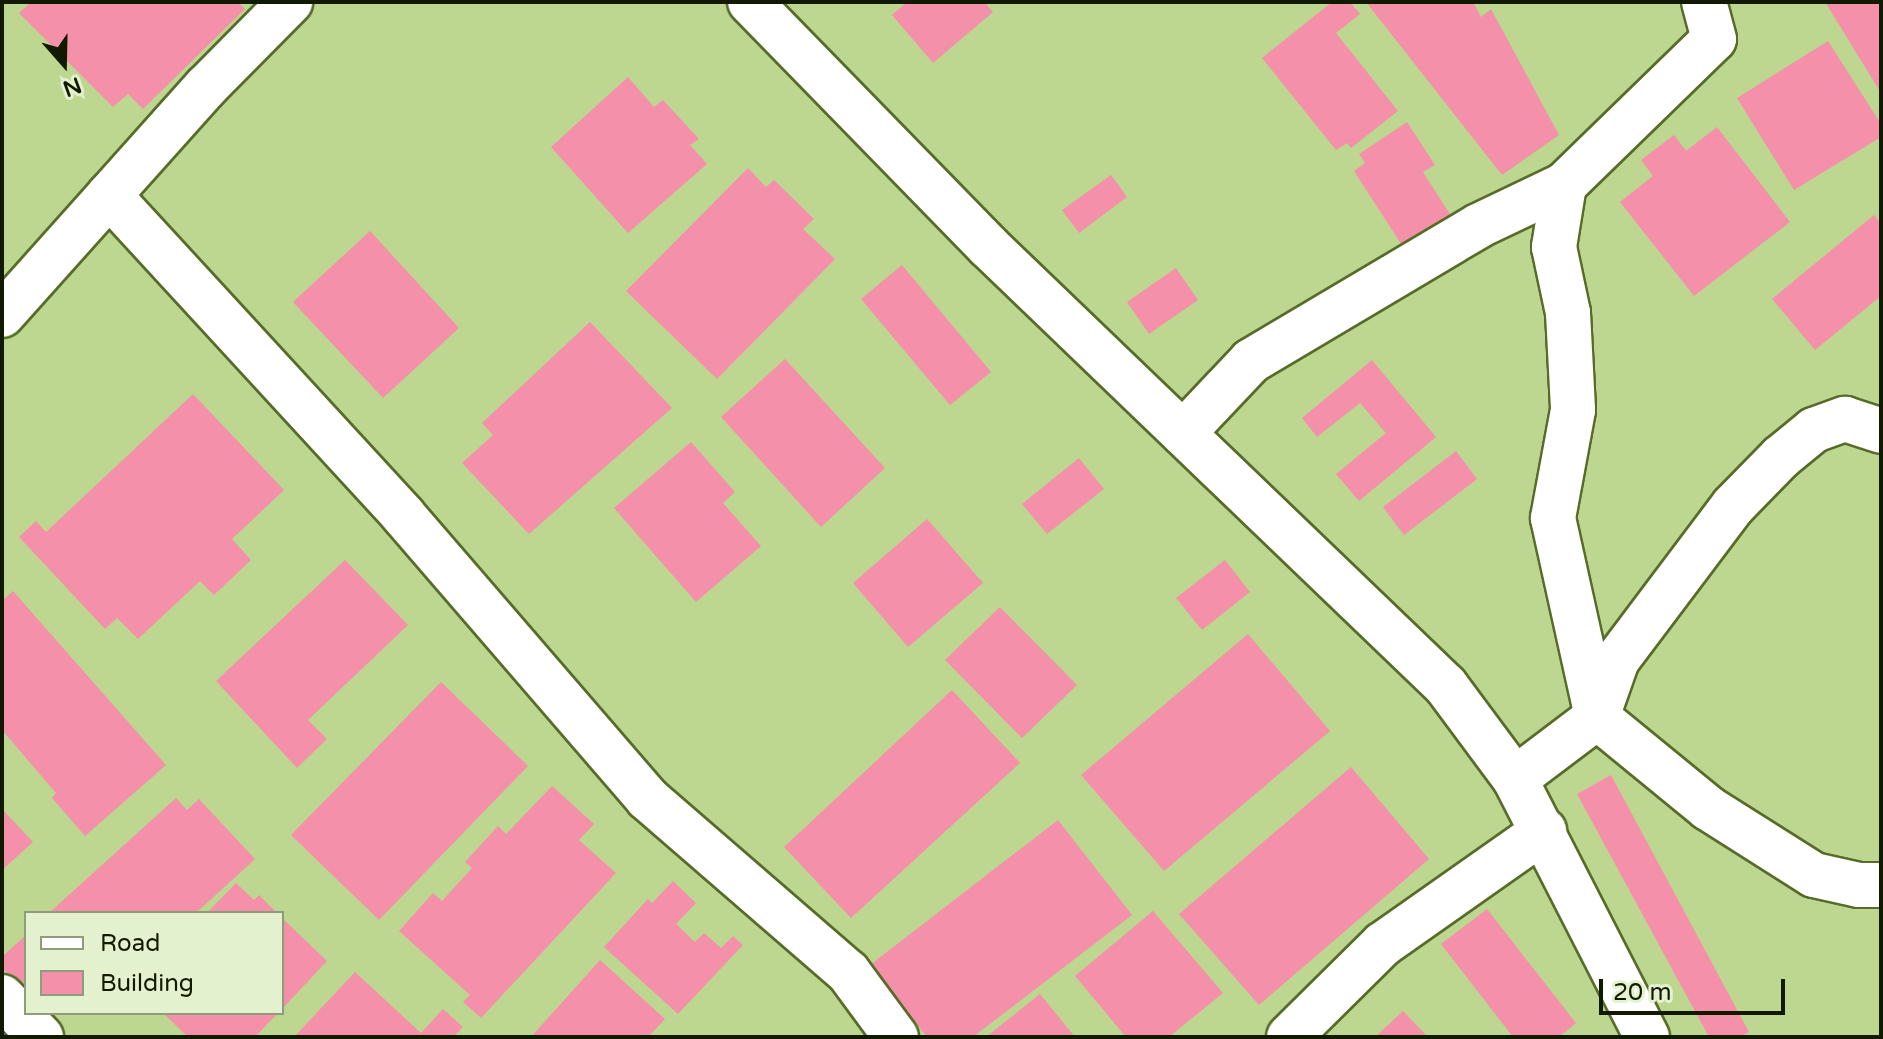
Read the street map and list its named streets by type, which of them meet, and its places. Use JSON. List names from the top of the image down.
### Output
{
  "legend": ["Road", "Building"],
  "scale_bar": "20 m",
  "north": "bottom"
}
